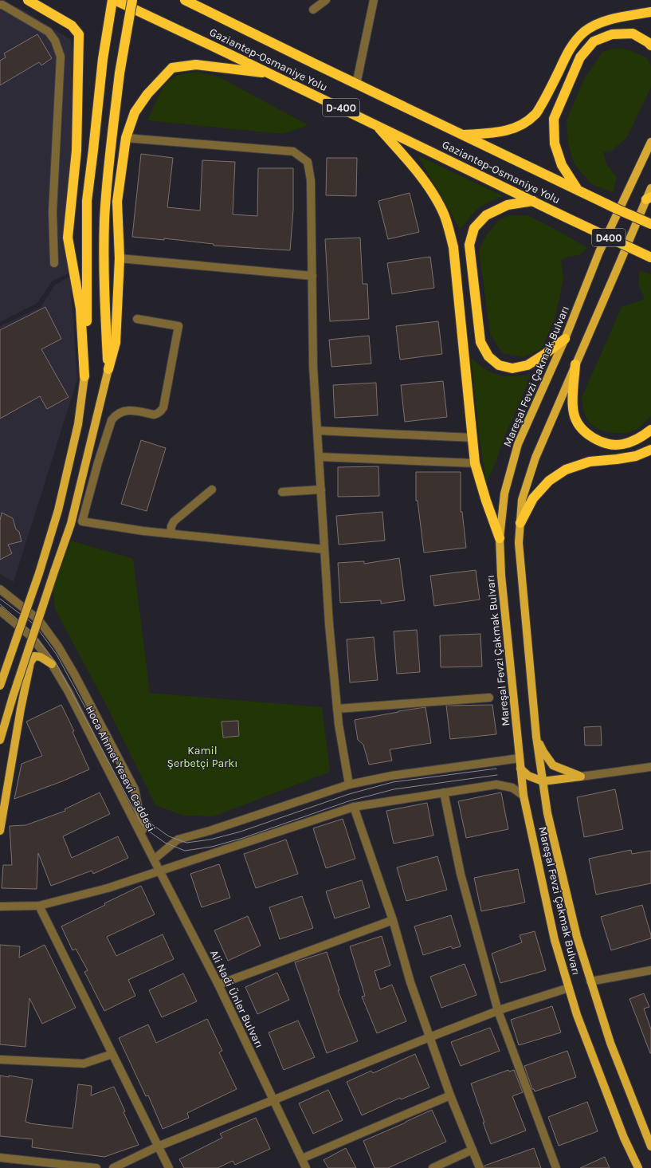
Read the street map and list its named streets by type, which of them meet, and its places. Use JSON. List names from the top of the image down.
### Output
{
  "streets": {
    "highway": ["Gaziantep-Osmaniye Yolu", "D-400", "D400"],
    "main road": ["Mareşal Fevzi Çakmak Bulvarı"],
    "street": ["Hoca Ahmet Yesevi Caddesi", "Ali Nadi Ünler Bulvarı"]
  },
  "crossings": [
    ["Hoca Ahmet Yesevi Caddesi", "Ali Nadi Ünler Bulvarı"]
  ],
  "parks": ["Kamil Şerbetçi Parkı"]
}
